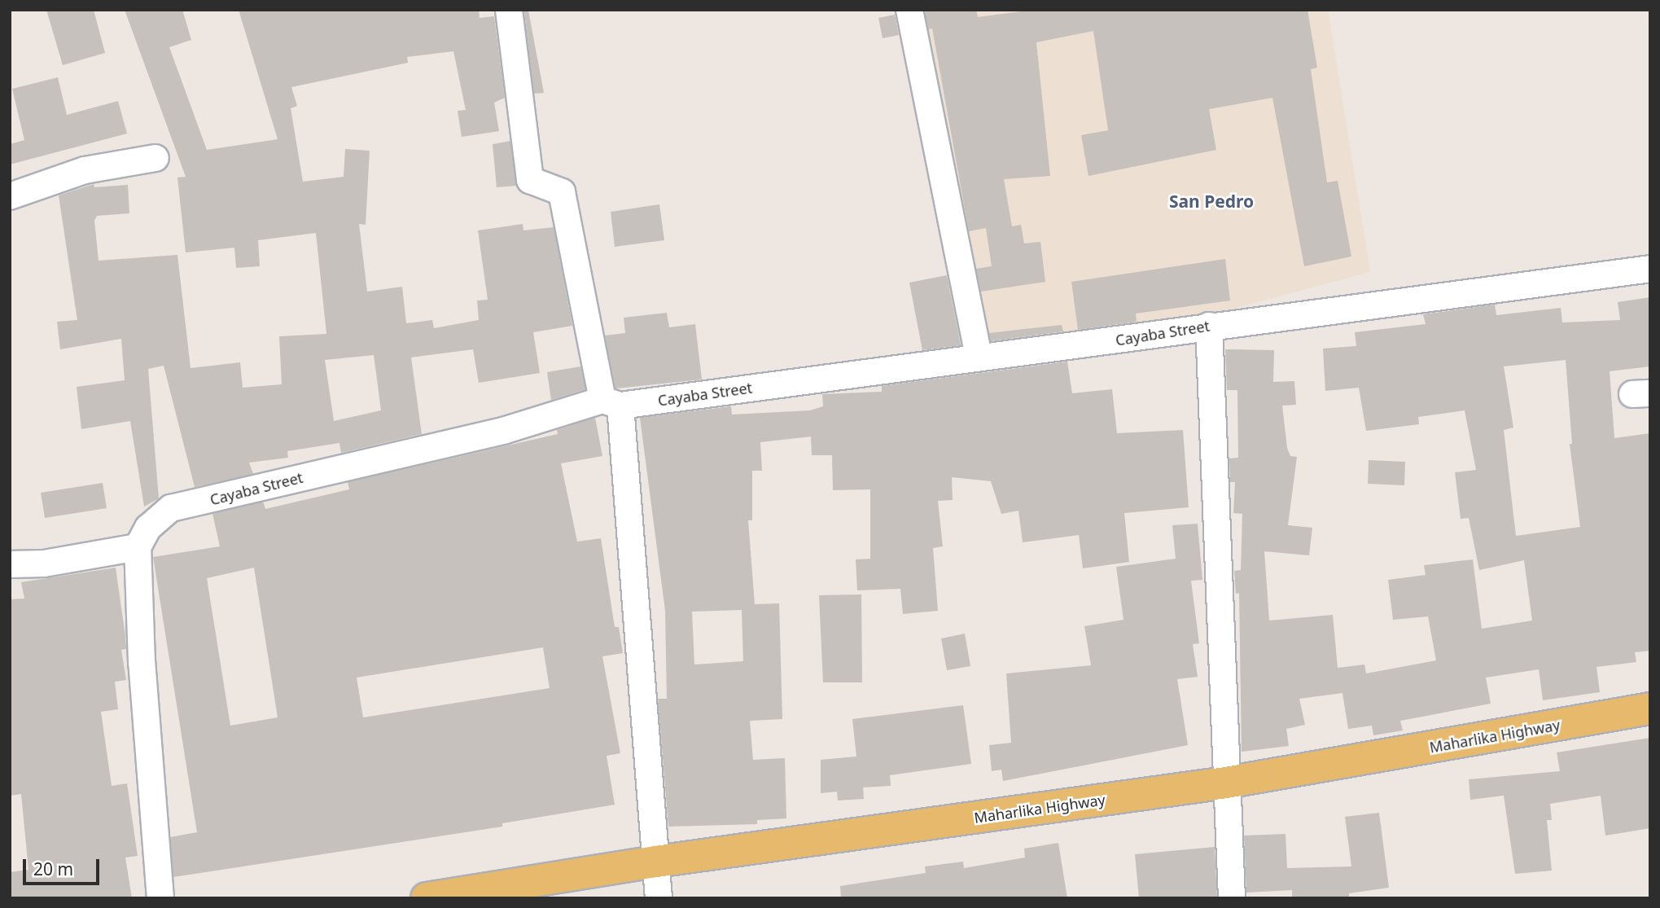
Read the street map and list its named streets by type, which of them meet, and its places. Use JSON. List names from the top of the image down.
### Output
{
  "streets": {
    "main road": ["Maharlika Highway"],
    "street": ["Cayaba Street"]
  },
  "districts": ["San Pedro"],
  "scale_bar": "20 m"
}
